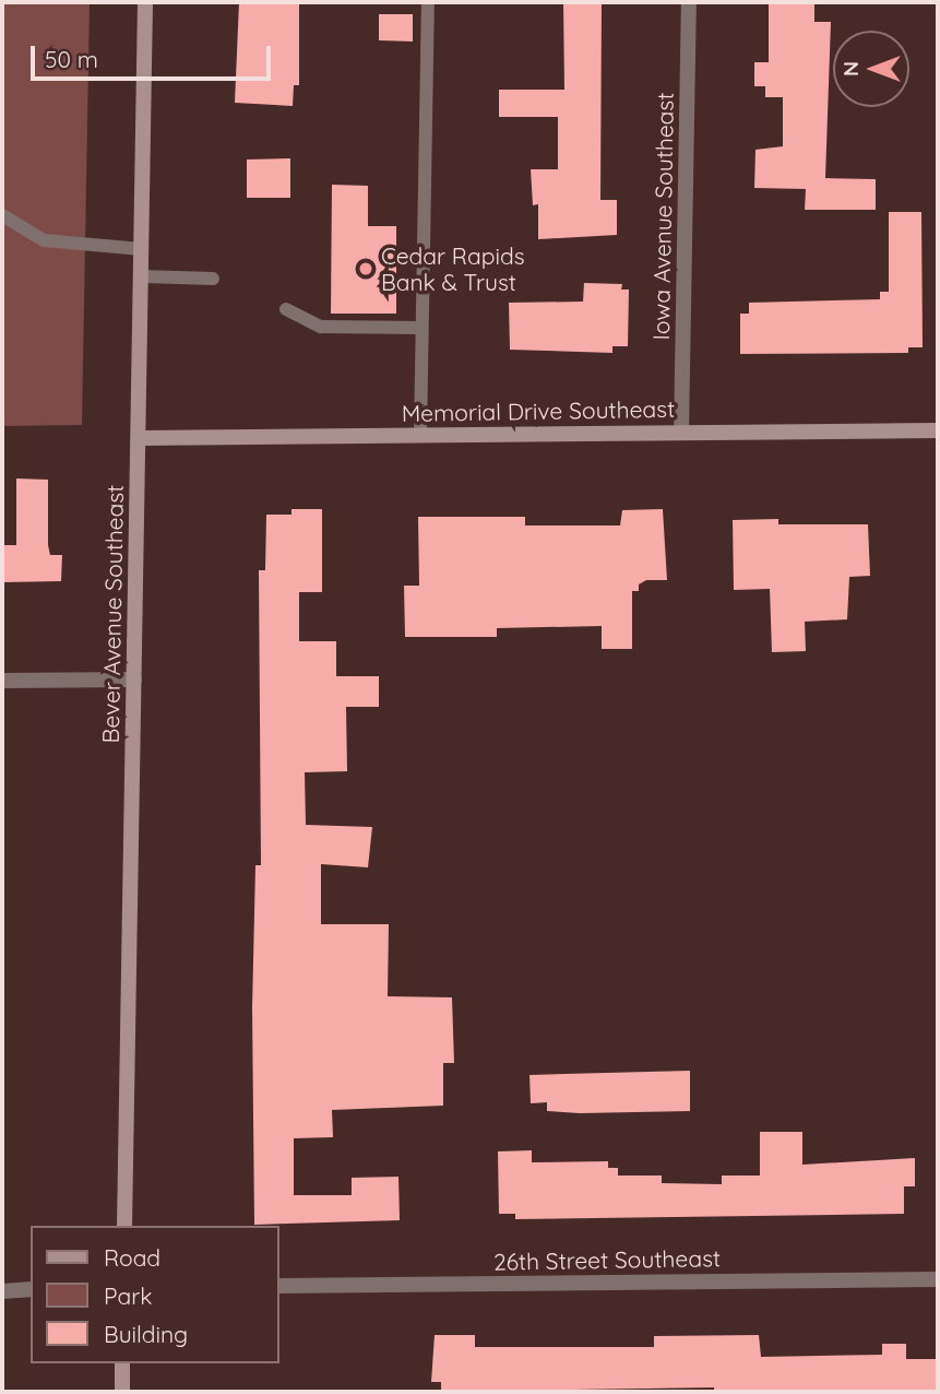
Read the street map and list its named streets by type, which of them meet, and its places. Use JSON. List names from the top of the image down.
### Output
{
  "streets": {
    "street": [
      "Iowa Avenue Southeast",
      "Memorial Drive Southeast",
      "Bever Avenue Southeast",
      "26th Street Southeast"
    ]
  },
  "crossings": [
    ["Iowa Avenue Southeast", "Memorial Drive Southeast"],
    ["Memorial Drive Southeast", "Bever Avenue Southeast"]
  ],
  "places": ["Cedar Rapids Bank & Trust"],
  "legend": ["Road", "Park", "Building"],
  "scale_bar": "50 m",
  "north": "left"
}
